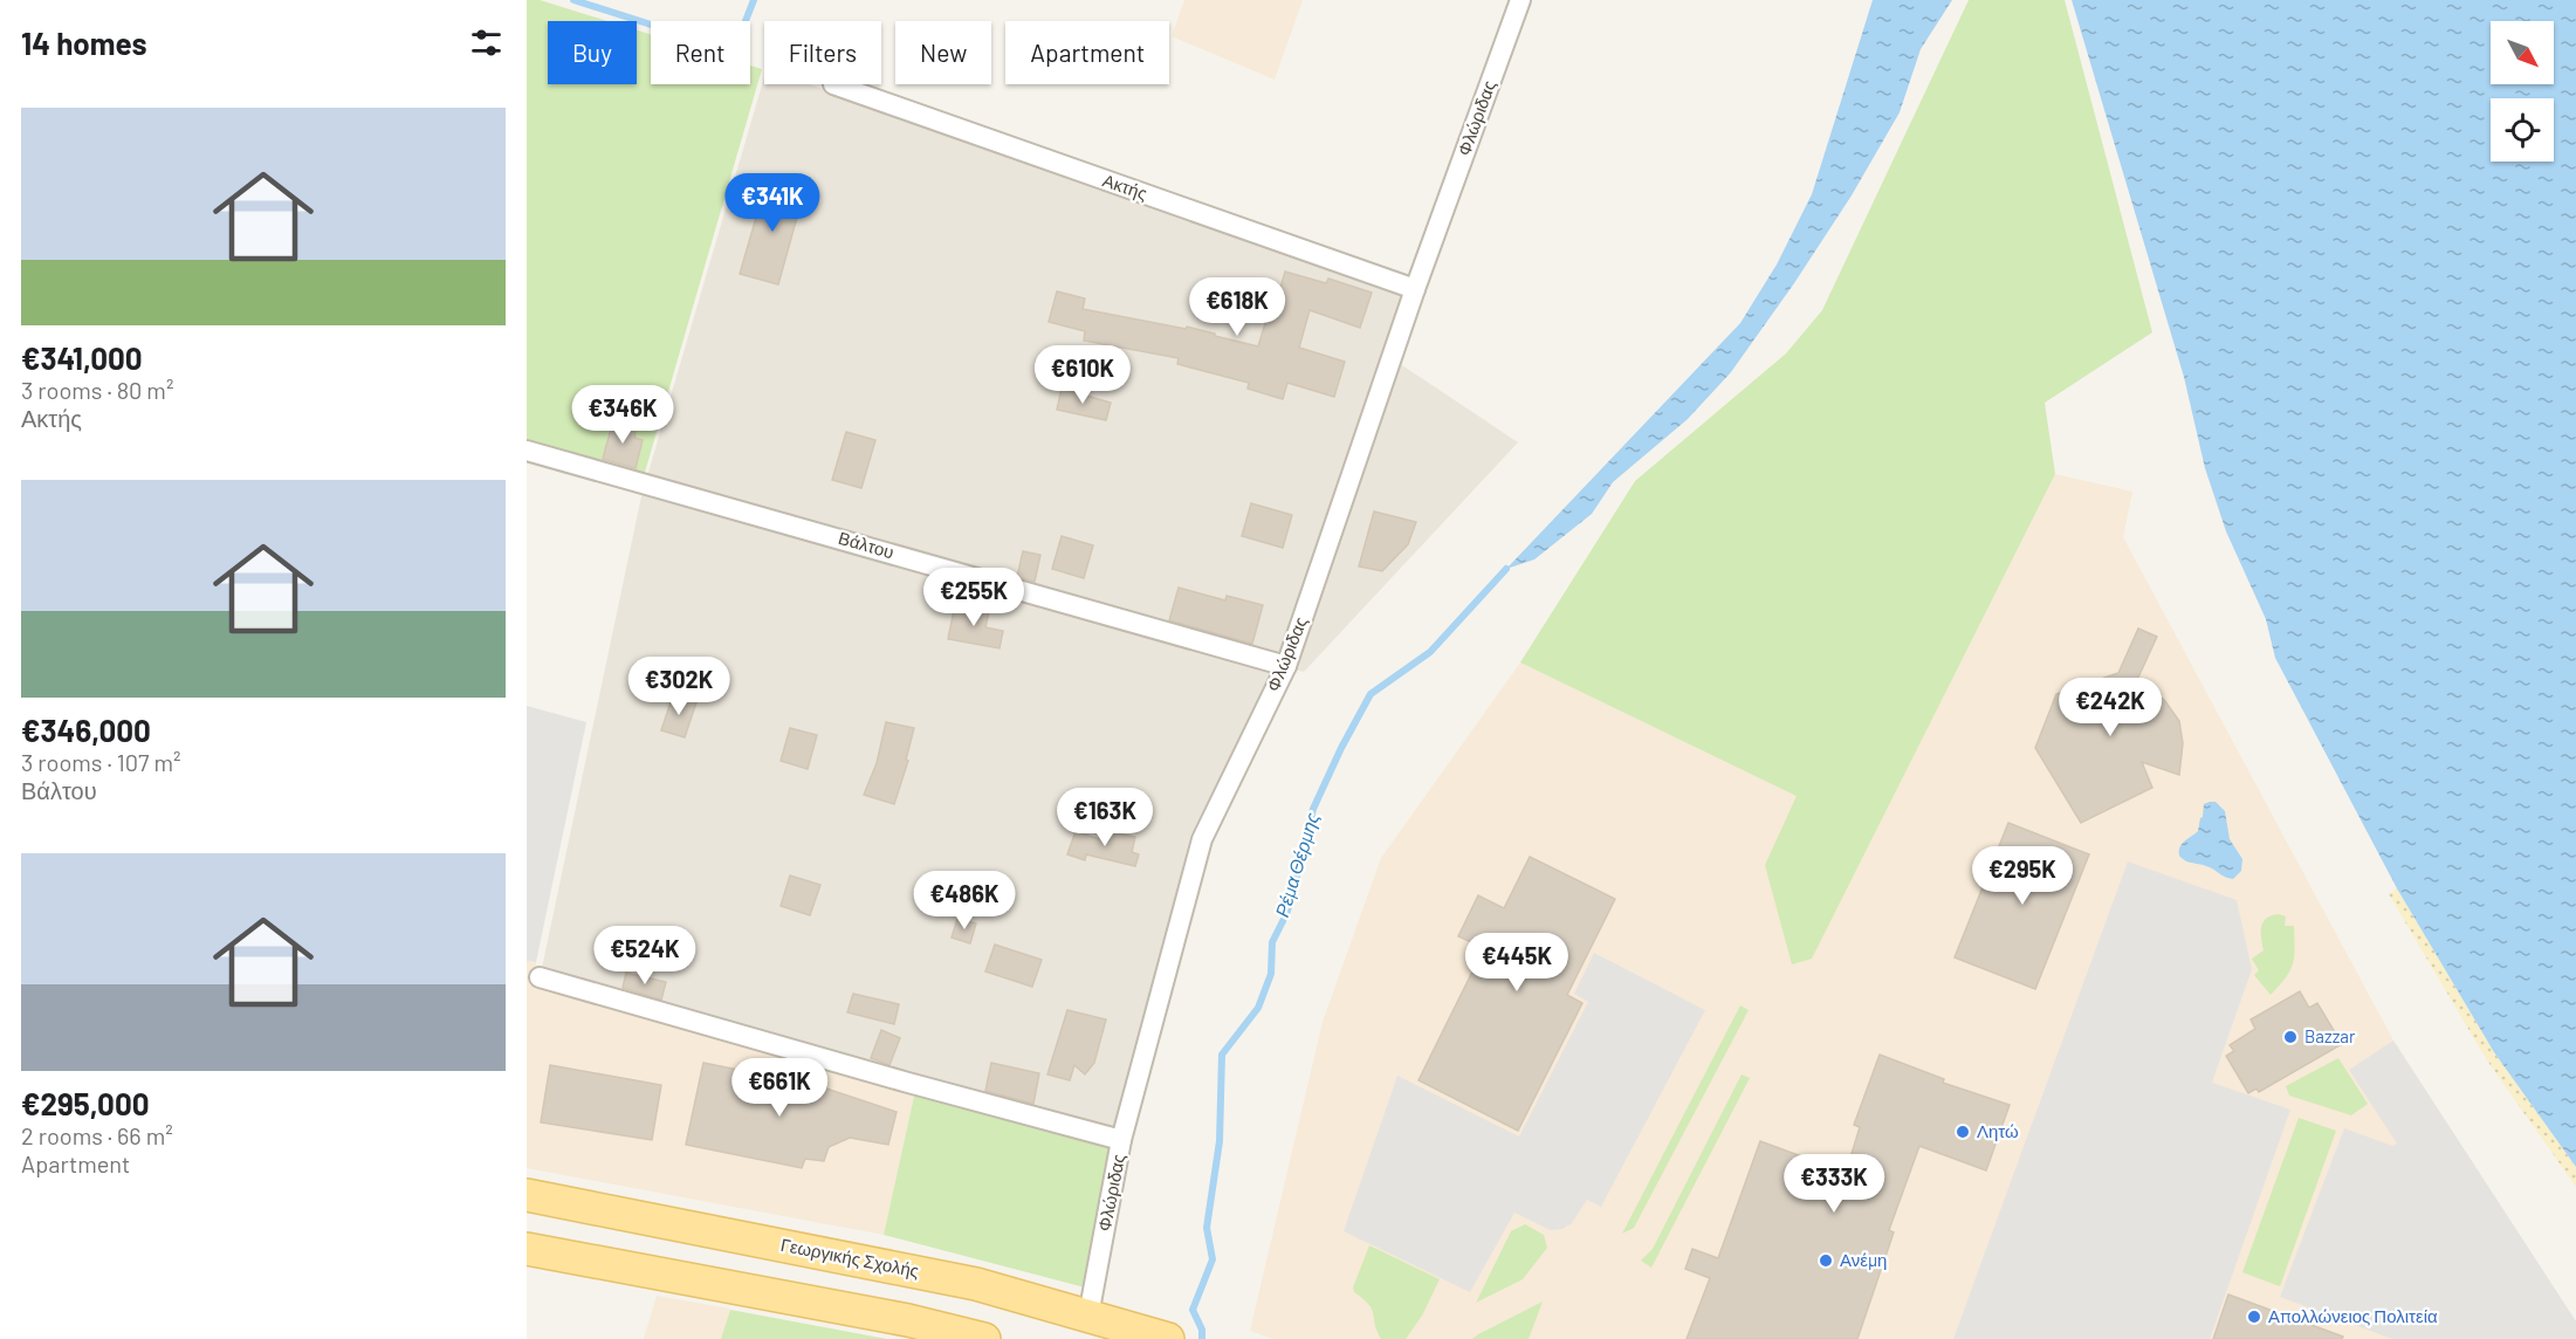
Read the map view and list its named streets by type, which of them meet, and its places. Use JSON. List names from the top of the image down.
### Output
{
  "streets": {
    "main road": ["Γεωργικής Σχολής"],
    "street": ["Φλώριδας", "Ακτής", "Βάλτου"]
  },
  "crossings": [
    ["Φλώριδας", "Ακτής"],
    ["Φλώριδας", "Βάλτου"],
    ["Φλώριδας", "Γεωργικής Σχολής"]
  ],
  "water": ["Ρέμα Θέρμης"],
  "places": [
    "Bazzar",
    "Λητώ",
    "Ανέμη",
    "Απολλώνειος Πολιτεία"
  ],
  "north": "bottom right",
  "page": {
    "heading": "14 homes",
    "chip": [
      "Buy",
      "Rent",
      "Filters",
      "New",
      "Apartment"
    ],
    "list": [
      {
        "name": "€341,000",
        "note": "3 rooms · 80 m² · Ακτής"
      },
      {
        "name": "€346,000",
        "note": "3 rooms · 107 m² · Βάλτου"
      },
      {
        "name": "€295,000",
        "note": "2 rooms · 66 m² · Apartment"
      }
    ],
    "price": [
      "€341K",
      "€618K",
      "€610K",
      "€346K",
      "€255K",
      "€302K",
      "€242K",
      "€163K",
      "€295K",
      "€486K",
      "€524K",
      "€445K",
      "€661K",
      "€333K"
    ]
  }
}
